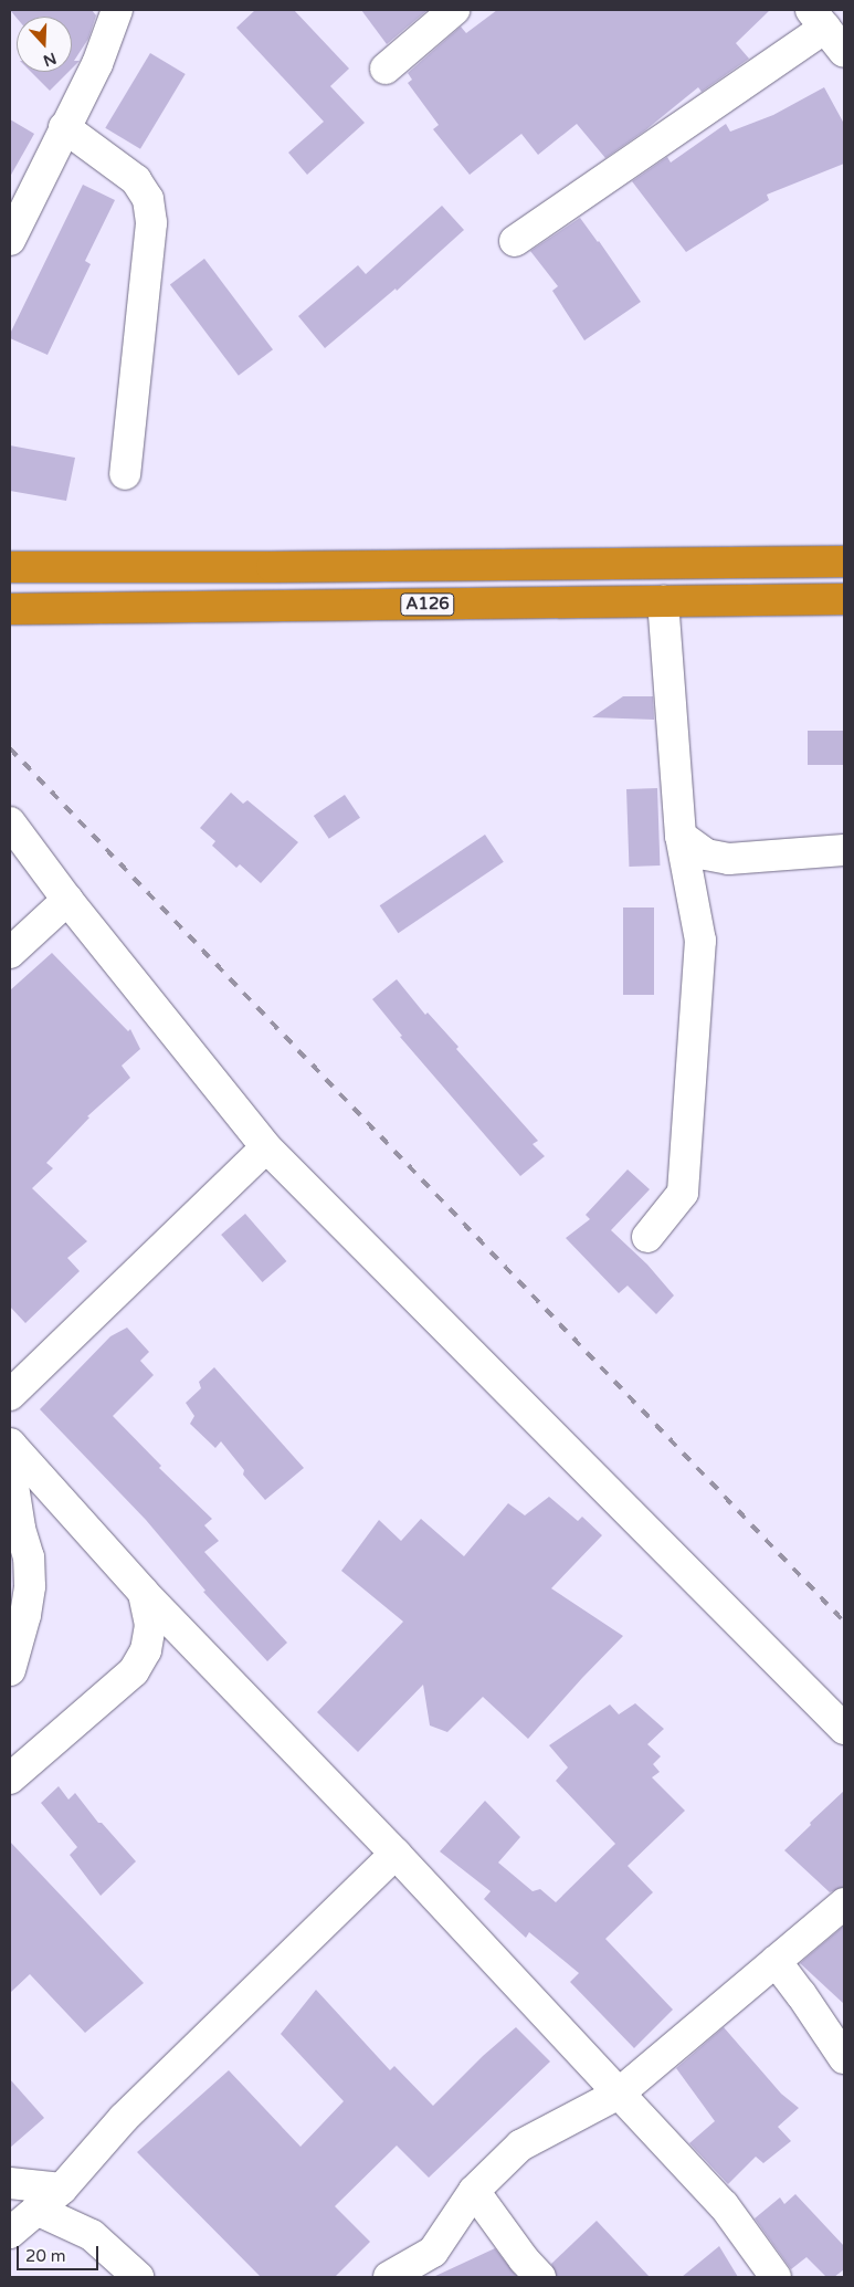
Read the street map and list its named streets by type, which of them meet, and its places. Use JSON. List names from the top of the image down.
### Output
{
  "streets": {
    "highway": ["A126"]
  },
  "scale_bar": "20 m",
  "north": "bottom"
}
